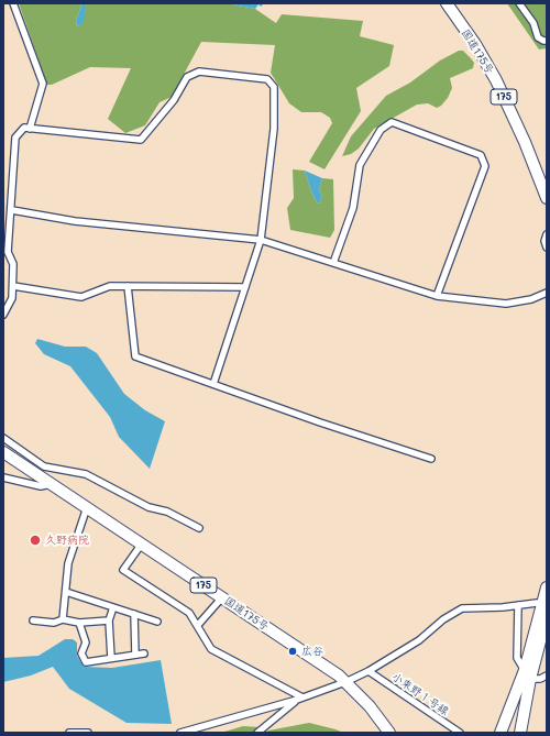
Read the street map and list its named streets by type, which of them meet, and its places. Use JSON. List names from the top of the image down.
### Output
{
  "streets": {
    "highway": ["国道175号", "175"],
    "street": ["小束野１号線"]
  },
  "places": ["久野病院", "広谷"]
}
